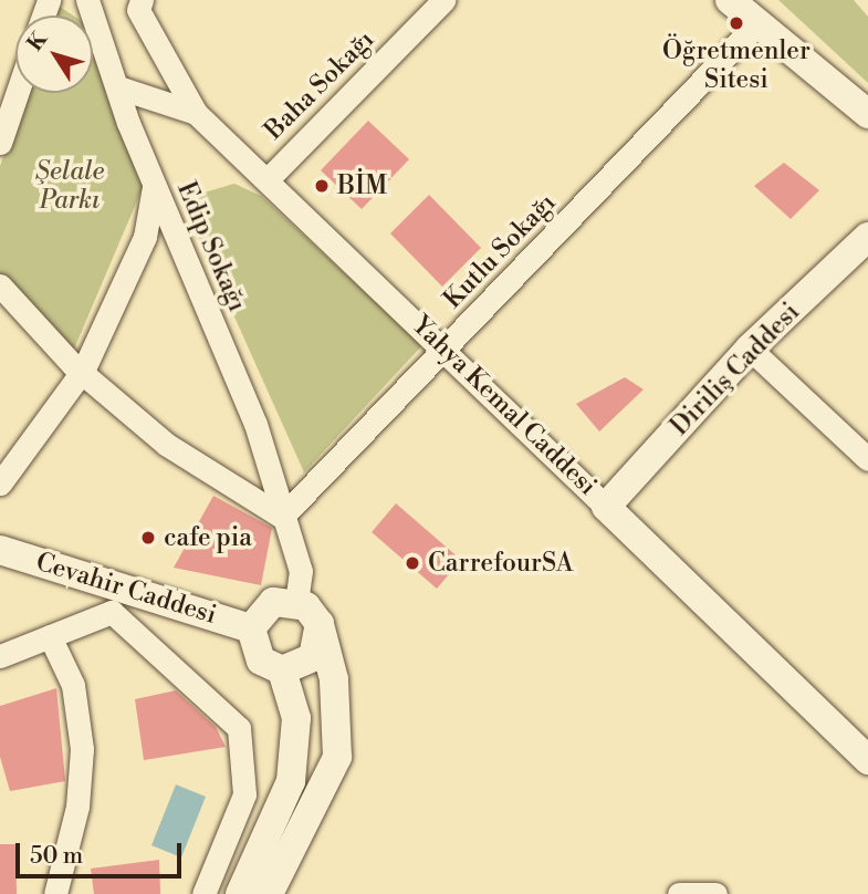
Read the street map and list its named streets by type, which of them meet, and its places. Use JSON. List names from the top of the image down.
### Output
{
  "streets": {
    "street": [
      "Baha Sokağı",
      "Edip Sokağı",
      "Kutlu Sokağı",
      "Diriliş Caddesi",
      "Yahya Kemal Caddesi",
      "Cevahir Caddesi"
    ]
  },
  "crossings": [
    ["Baha Sokağı", "Yahya Kemal Caddesi"],
    ["Edip Sokağı", "Kutlu Sokağı"],
    ["Edip Sokağı", "Yahya Kemal Caddesi"],
    ["Edip Sokağı", "Cevahir Caddesi"],
    ["Kutlu Sokağı", "Yahya Kemal Caddesi"],
    ["Diriliş Caddesi", "Yahya Kemal Caddesi"]
  ],
  "parks": ["Şelale Parkı"],
  "places": [
    "Öğretmenler Sitesi",
    "BİM",
    "cafe pia",
    "CarrefourSA"
  ],
  "scale_bar": "50 m",
  "north": "top left"
}
